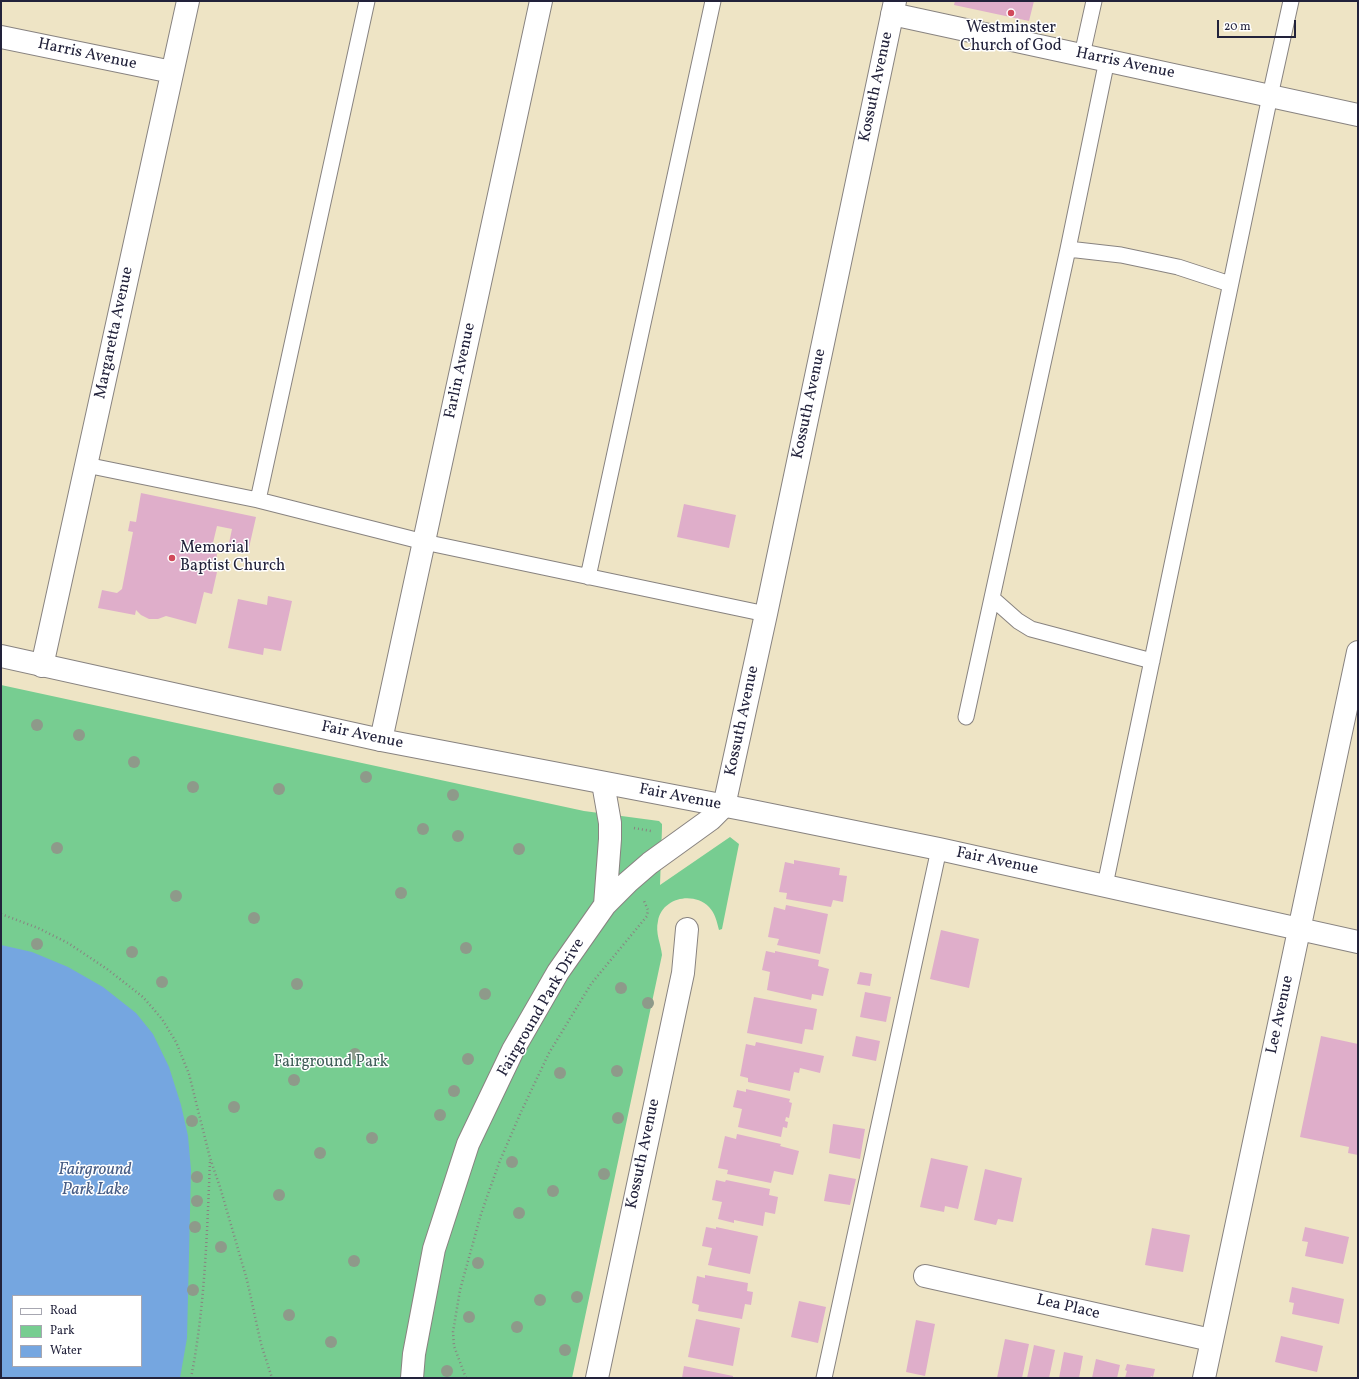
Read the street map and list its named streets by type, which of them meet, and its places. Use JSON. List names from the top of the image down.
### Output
{
  "streets": {
    "street": [
      "Harris Avenue",
      "Kossuth Avenue",
      "Margaretta Avenue",
      "Farlin Avenue",
      "Fair Avenue",
      "Fairground Park Drive",
      "Lee Avenue",
      "Lea Place"
    ]
  },
  "crossings": [
    ["Harris Avenue", "Kossuth Avenue"],
    ["Harris Avenue", "Margaretta Avenue"],
    ["Kossuth Avenue", "Fair Avenue"],
    ["Kossuth Avenue", "Fairground Park Drive"],
    ["Margaretta Avenue", "Fair Avenue"],
    ["Farlin Avenue", "Fair Avenue"],
    ["Fair Avenue", "Fairground Park Drive"],
    ["Fair Avenue", "Lee Avenue"],
    ["Lee Avenue", "Lea Place"]
  ],
  "water": ["Fairground Park Lake"],
  "parks": ["Fairground Park"],
  "places": ["Westminster Church of God", "Memorial Baptist Church"],
  "legend": ["Road", "Park", "Water"],
  "scale_bar": "20 m"
}
